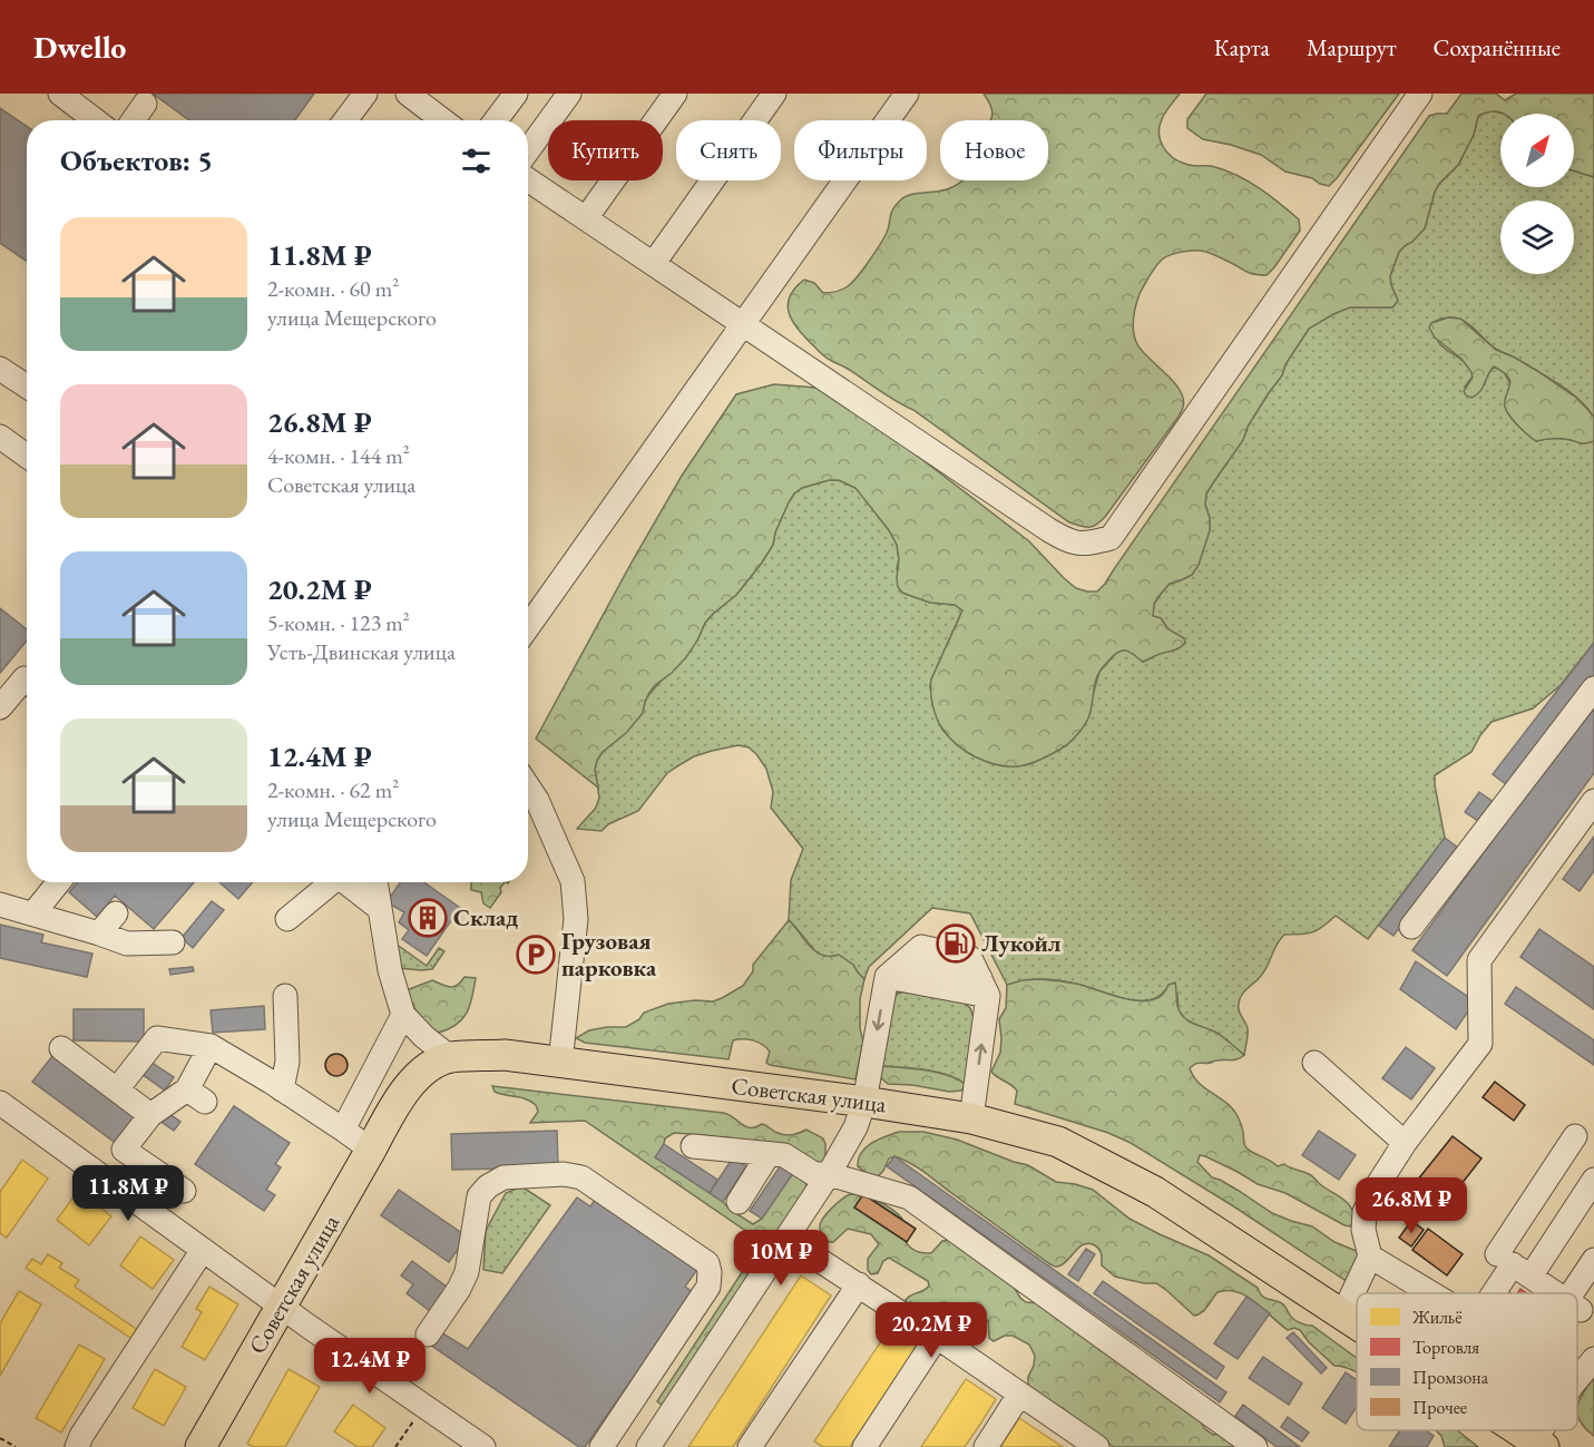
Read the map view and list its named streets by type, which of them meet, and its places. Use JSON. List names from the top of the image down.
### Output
{
  "streets": {
    "main road": ["Советская улица"]
  },
  "places": {
    "building": ["Склад"],
    "fuel station": ["Лукойл"],
    "parking": ["Грузовая парковка"]
  },
  "legend": [
    "Жильё",
    "Торговля",
    "Промзона",
    "Прочее"
  ],
  "north": "top right",
  "page": {
    "header": "Dwello",
    "nav": ["Карта", "Маршрут", "Сохранённые"],
    "chip": [
      "Купить",
      "Снять",
      "Фильтры",
      "Новое"
    ],
    "heading": "Объектов: 5",
    "list": [
      {
        "name": "11.8M ₽",
        "note": "2-комн. · 60 m² · улица Мещерского"
      },
      {
        "name": "26.8M ₽",
        "note": "4-комн. · 144 m² · Советская улица"
      },
      {
        "name": "20.2M ₽",
        "note": "5-комн. · 123 m² · Усть-Двинская улица"
      },
      {
        "name": "12.4M ₽",
        "note": "2-комн. · 62 m² · улица Мещерского"
      }
    ],
    "price": [
      "11.8M ₽",
      "26.8M ₽",
      "10M ₽",
      "20.2M ₽",
      "12.4M ₽"
    ]
  }
}
